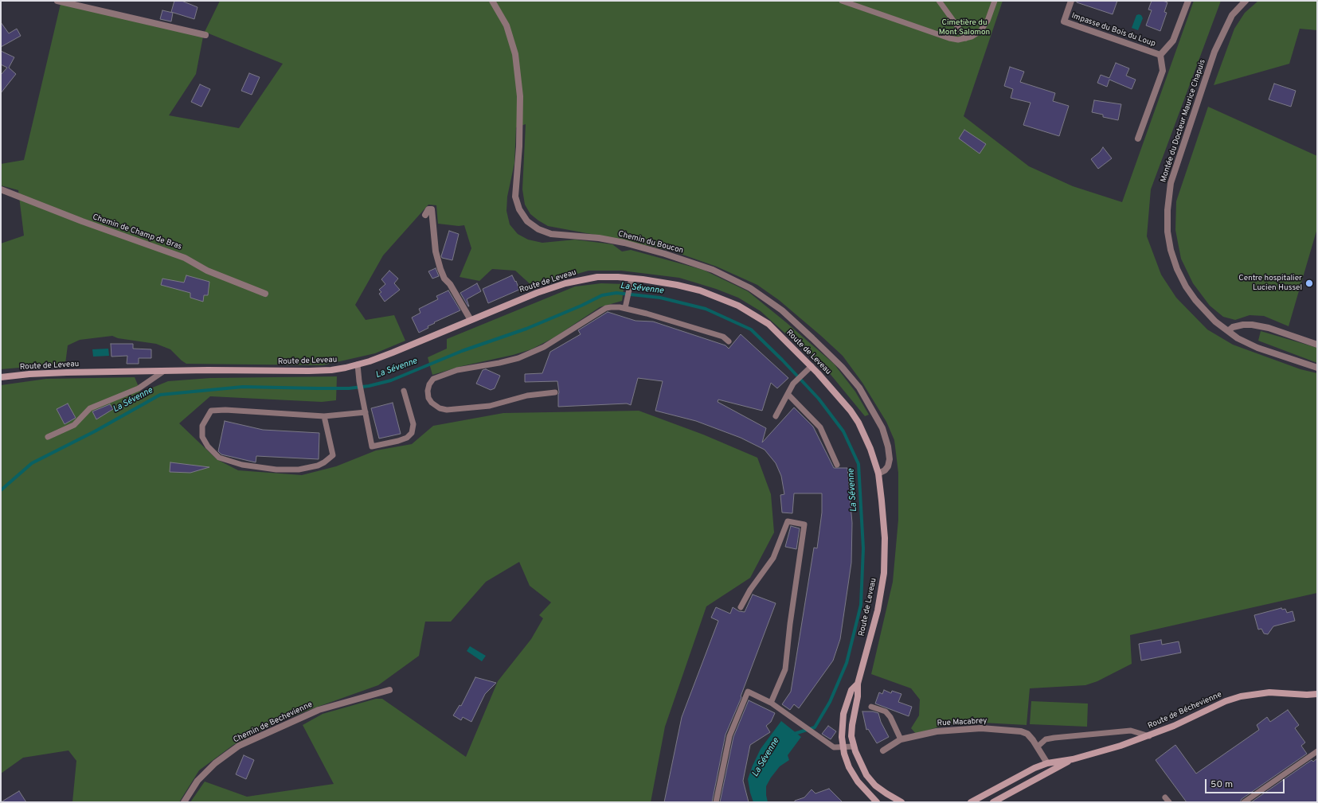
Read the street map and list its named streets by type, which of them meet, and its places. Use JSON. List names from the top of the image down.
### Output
{
  "streets": {
    "street": [
      "Impasse du Bois du Loup",
      "Montée du Docteur Maurice Chapuis",
      "Chemin de Champ de Bras",
      "Chemin du Boucon",
      "Route de Leveau",
      "Route de Béchevienne",
      "Chemin de Bechevienne",
      "Rue Macabrey"
    ]
  },
  "crossings": [
    ["Chemin du Boucon", "Route de Leveau"],
    ["Route de Béchevienne", "Rue Macabrey"]
  ],
  "water": ["La Sévenne"],
  "parks": ["Cimetière du Mont Salomon"],
  "places": ["Centre hospitalier Lucien Hussel"],
  "scale_bar": "50 m"
}
